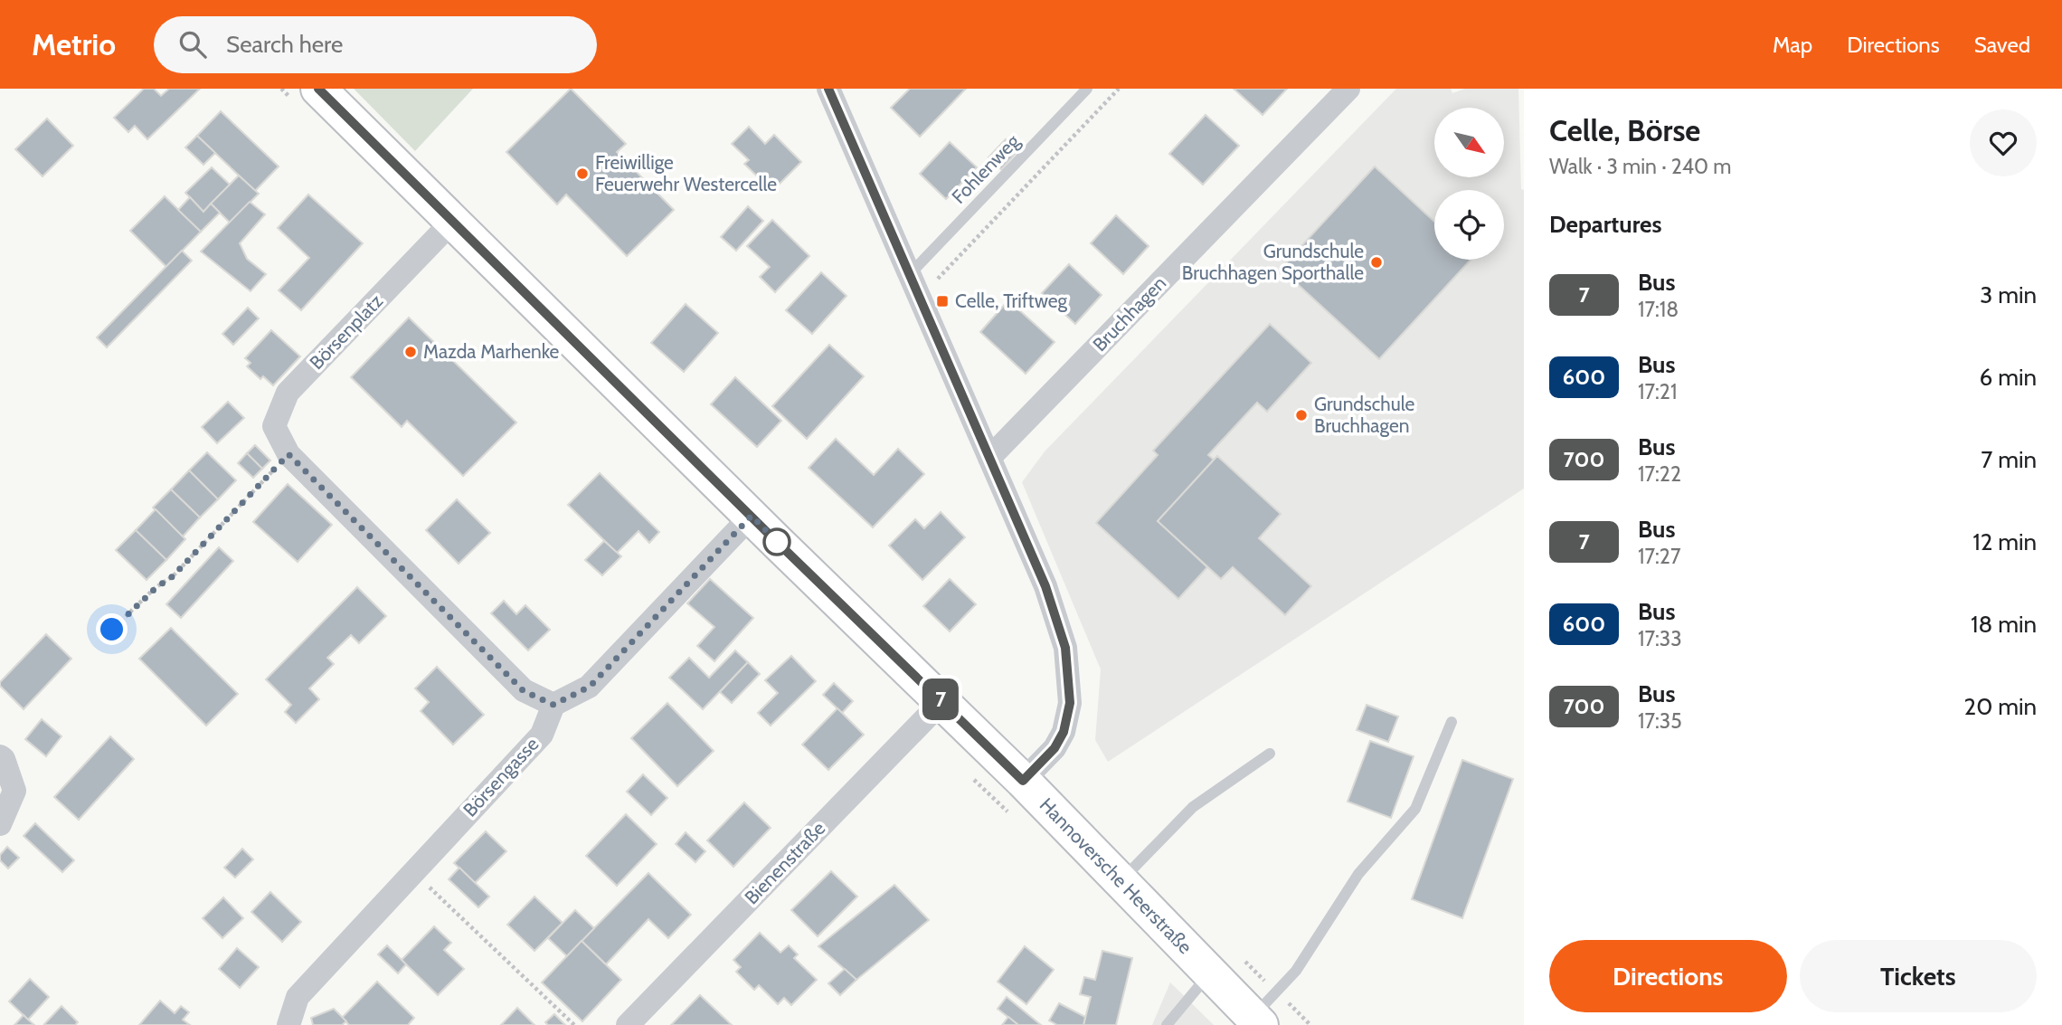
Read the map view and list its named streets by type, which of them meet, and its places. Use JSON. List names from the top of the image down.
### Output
{
  "streets": {
    "main road": ["Hannoversche Heerstraße"],
    "street": [
      "Bruchhagen",
      "Börsenplatz",
      "Börsengasse",
      "Bienenstraße"
    ],
    "lane": ["Fohlenweg"]
  },
  "crossings": [
    ["Börsenplatz", "Börsengasse"],
    ["Börsenplatz", "Hannoversche Heerstraße"],
    ["Bienenstraße", "Hannoversche Heerstraße"]
  ],
  "places": {
    "other": [
      "Freiwillige Feuerwehr Westercelle",
      "Grundschule Bruchhagen Sporthalle",
      "Mazda Marhenke",
      "Grundschule Bruchhagen"
    ],
    "transit": ["Celle, Triftweg"]
  },
  "lines": ["bus line 7"],
  "north": "bottom right",
  "page": {
    "header": "Metrio",
    "search": "Search here",
    "nav": ["Map", "Directions", "Saved"],
    "on_map": "7",
    "heading": [
      ["Celle, Börse", "Walk · 3 min · 240 m"],
      "Departures"
    ],
    "list": [
      {
        "mark": "7",
        "name": "Bus",
        "note": "17:18",
        "value": "3 min"
      },
      {
        "mark": "600",
        "name": "Bus",
        "note": "17:21",
        "value": "6 min"
      },
      {
        "mark": "700",
        "name": "Bus",
        "note": "17:22",
        "value": "7 min"
      },
      {
        "mark": "7",
        "name": "Bus",
        "note": "17:27",
        "value": "12 min"
      },
      {
        "mark": "600",
        "name": "Bus",
        "note": "17:33",
        "value": "18 min"
      },
      {
        "mark": "700",
        "name": "Bus",
        "note": "17:35",
        "value": "20 min"
      }
    ],
    "buttons": ["Directions", "Tickets"]
  }
}
